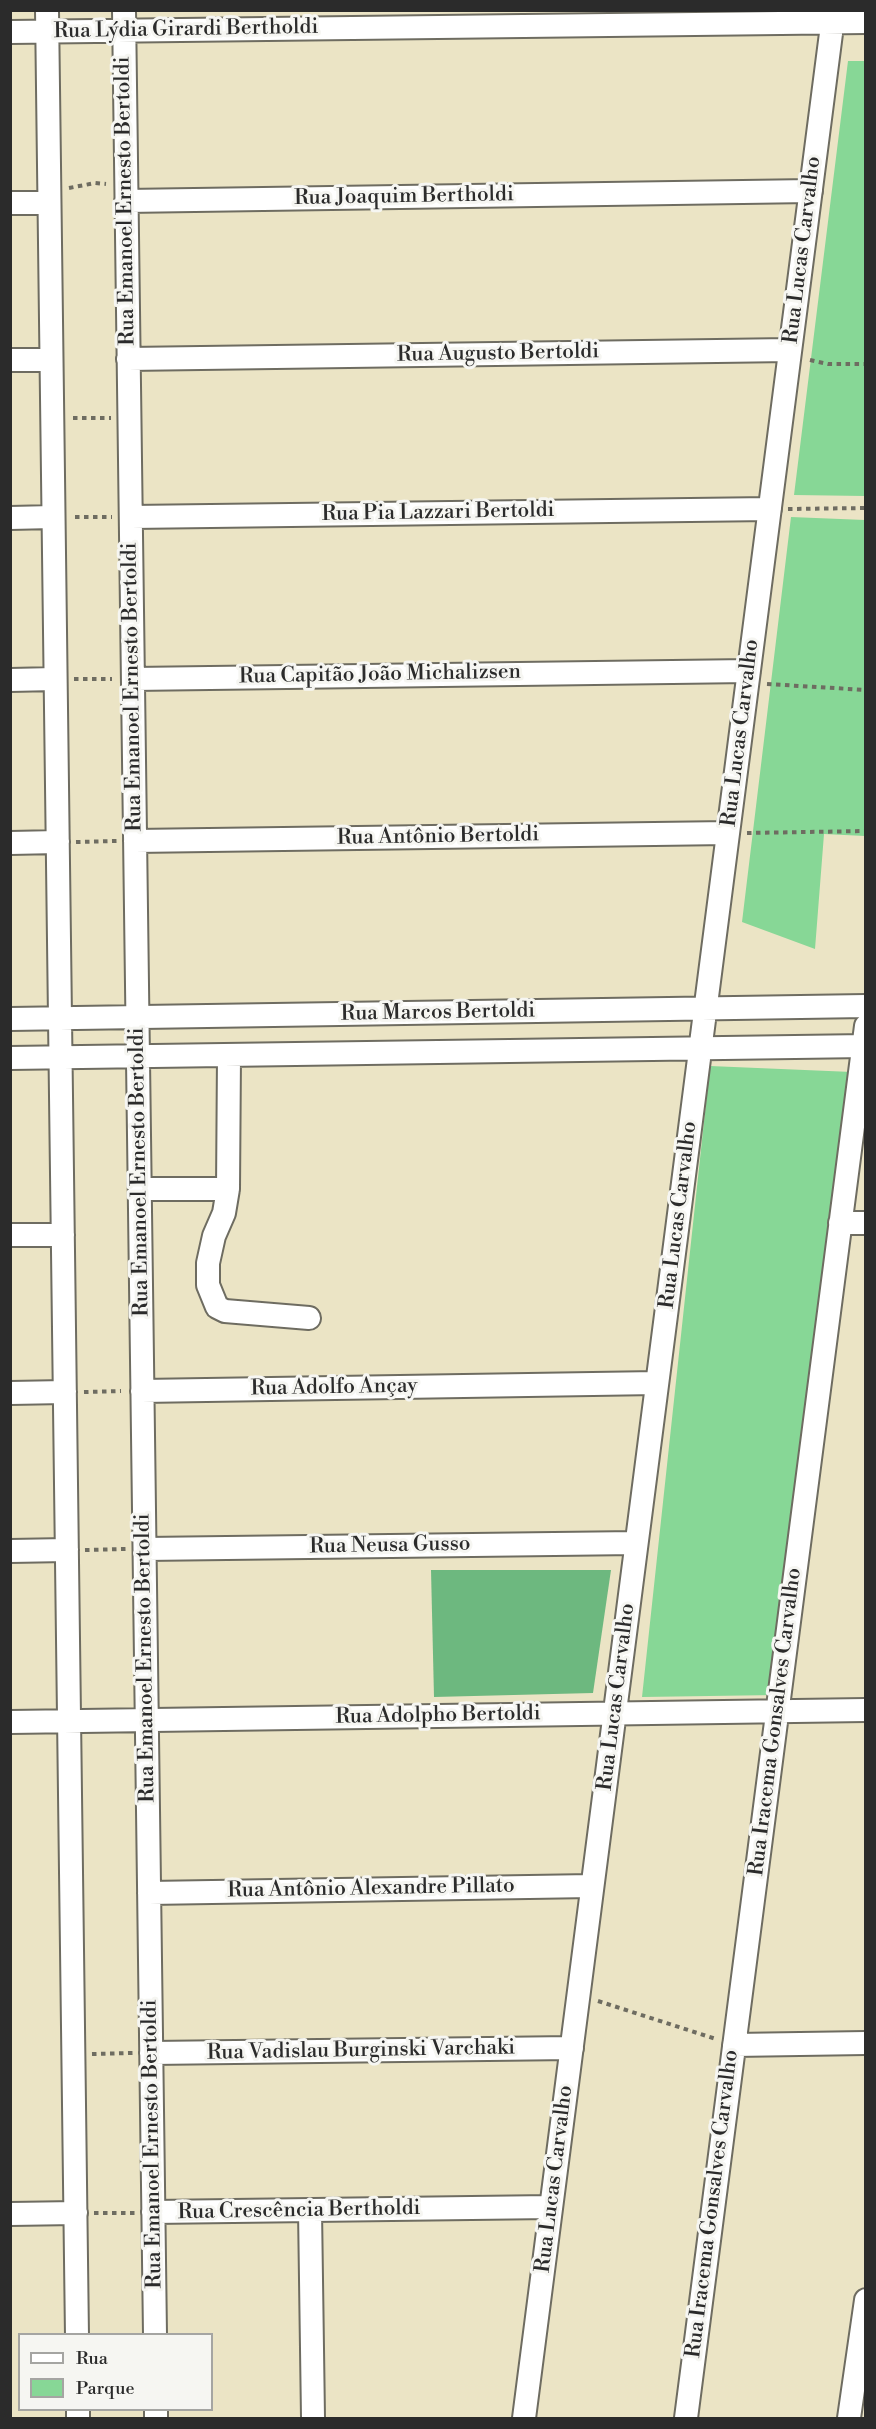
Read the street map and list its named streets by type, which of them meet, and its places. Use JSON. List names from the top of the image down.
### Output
{
  "streets": {
    "street": [
      "Rua Lýdia Girardi Bertholdi",
      "Rua Joaquim Bertholdi",
      "Rua Emanoel Ernesto Bertoldi",
      "Rua Lucas Carvalho",
      "Rua Augusto Bertoldi",
      "Rua Pia Lazzari Bertoldi",
      "Rua Capitão João Michalizsen",
      "Rua Antônio Bertoldi",
      "Rua Marcos Bertoldi",
      "Rua Adolfo Ançay",
      "Rua Neusa Gusso",
      "Rua Adolpho Bertoldi",
      "Rua Iracema Gonsalves Carvalho",
      "Rua Antônio Alexandre Pillato",
      "Rua Vadislau Burginski Varchaki",
      "Rua Crescência Bertholdi"
    ]
  },
  "crossings": [
    ["Rua Lýdia Girardi Bertholdi", "Rua Emanoel Ernesto Bertoldi"],
    ["Rua Lýdia Girardi Bertholdi", "Rua Lucas Carvalho"],
    ["Rua Joaquim Bertholdi", "Rua Emanoel Ernesto Bertoldi"],
    ["Rua Joaquim Bertholdi", "Rua Lucas Carvalho"],
    ["Rua Emanoel Ernesto Bertoldi", "Rua Augusto Bertoldi"],
    ["Rua Emanoel Ernesto Bertoldi", "Rua Pia Lazzari Bertoldi"],
    ["Rua Emanoel Ernesto Bertoldi", "Rua Capitão João Michalizsen"],
    ["Rua Emanoel Ernesto Bertoldi", "Rua Antônio Bertoldi"],
    ["Rua Emanoel Ernesto Bertoldi", "Rua Marcos Bertoldi"],
    ["Rua Emanoel Ernesto Bertoldi", "Rua Adolfo Ançay"],
    ["Rua Emanoel Ernesto Bertoldi", "Rua Neusa Gusso"],
    ["Rua Emanoel Ernesto Bertoldi", "Rua Adolpho Bertoldi"],
    ["Rua Emanoel Ernesto Bertoldi", "Rua Antônio Alexandre Pillato"],
    ["Rua Emanoel Ernesto Bertoldi", "Rua Vadislau Burginski Varchaki"],
    ["Rua Emanoel Ernesto Bertoldi", "Rua Crescência Bertholdi"],
    ["Rua Lucas Carvalho", "Rua Augusto Bertoldi"],
    ["Rua Lucas Carvalho", "Rua Pia Lazzari Bertoldi"],
    ["Rua Lucas Carvalho", "Rua Capitão João Michalizsen"],
    ["Rua Lucas Carvalho", "Rua Antônio Bertoldi"],
    ["Rua Lucas Carvalho", "Rua Marcos Bertoldi"],
    ["Rua Lucas Carvalho", "Rua Adolfo Ançay"],
    ["Rua Lucas Carvalho", "Rua Neusa Gusso"],
    ["Rua Lucas Carvalho", "Rua Adolpho Bertoldi"],
    ["Rua Lucas Carvalho", "Rua Antônio Alexandre Pillato"],
    ["Rua Lucas Carvalho", "Rua Vadislau Burginski Varchaki"],
    ["Rua Lucas Carvalho", "Rua Crescência Bertholdi"],
    ["Rua Marcos Bertoldi", "Rua Iracema Gonsalves Carvalho"],
    ["Rua Adolpho Bertoldi", "Rua Iracema Gonsalves Carvalho"]
  ],
  "legend": ["Rua", "Parque"]
}
